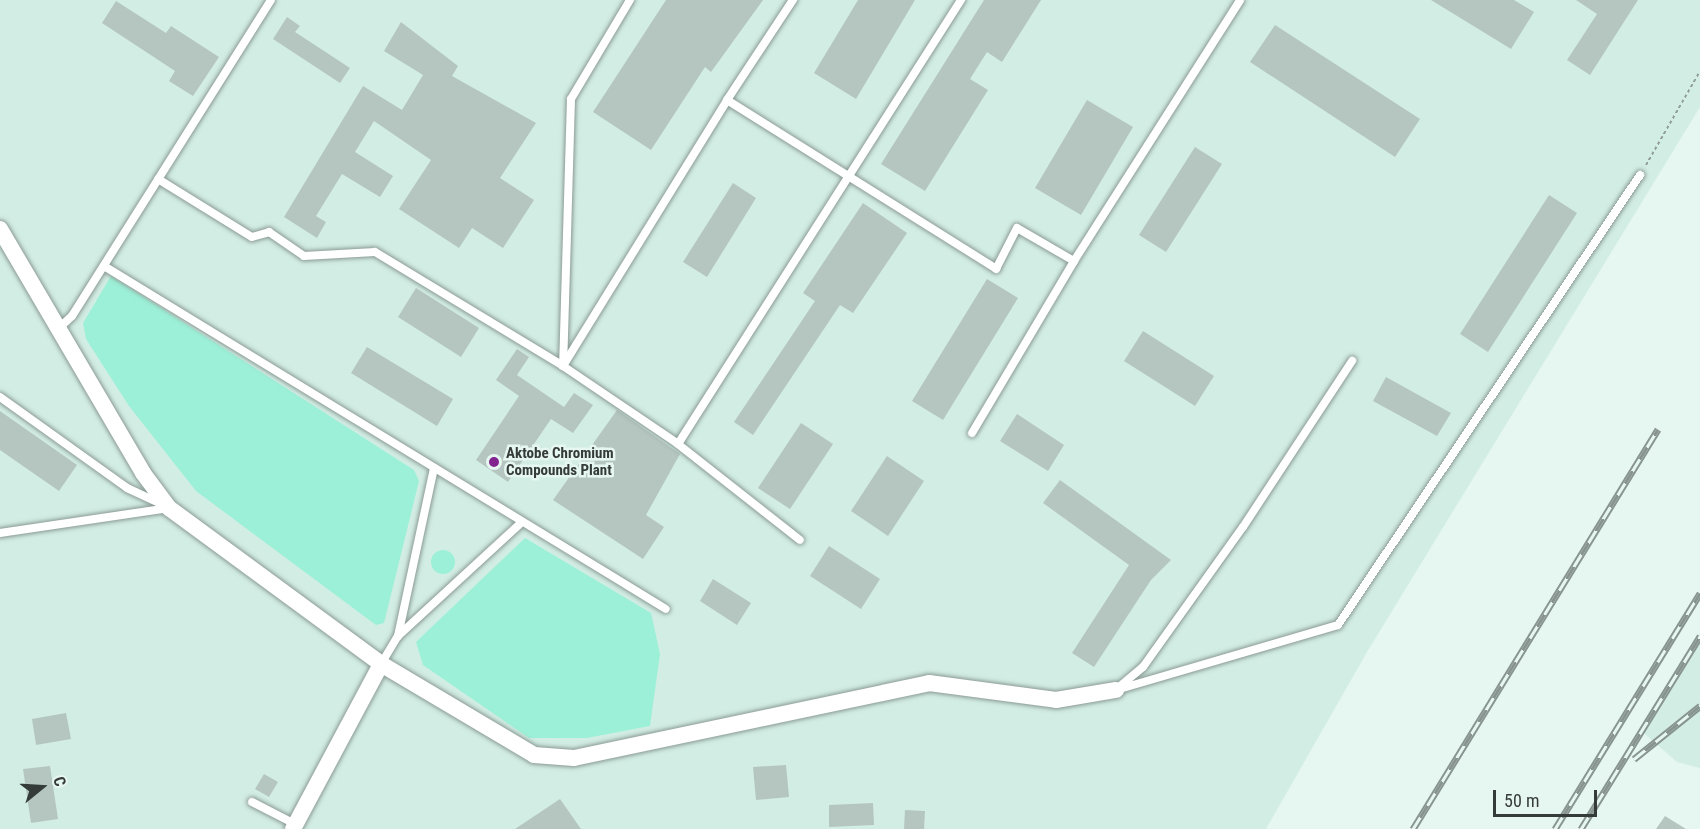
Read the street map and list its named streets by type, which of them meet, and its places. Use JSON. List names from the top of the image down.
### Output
{
  "places": ["Aktobe Chromium Compounds Plant"],
  "scale_bar": "50 m",
  "north": "right"
}
